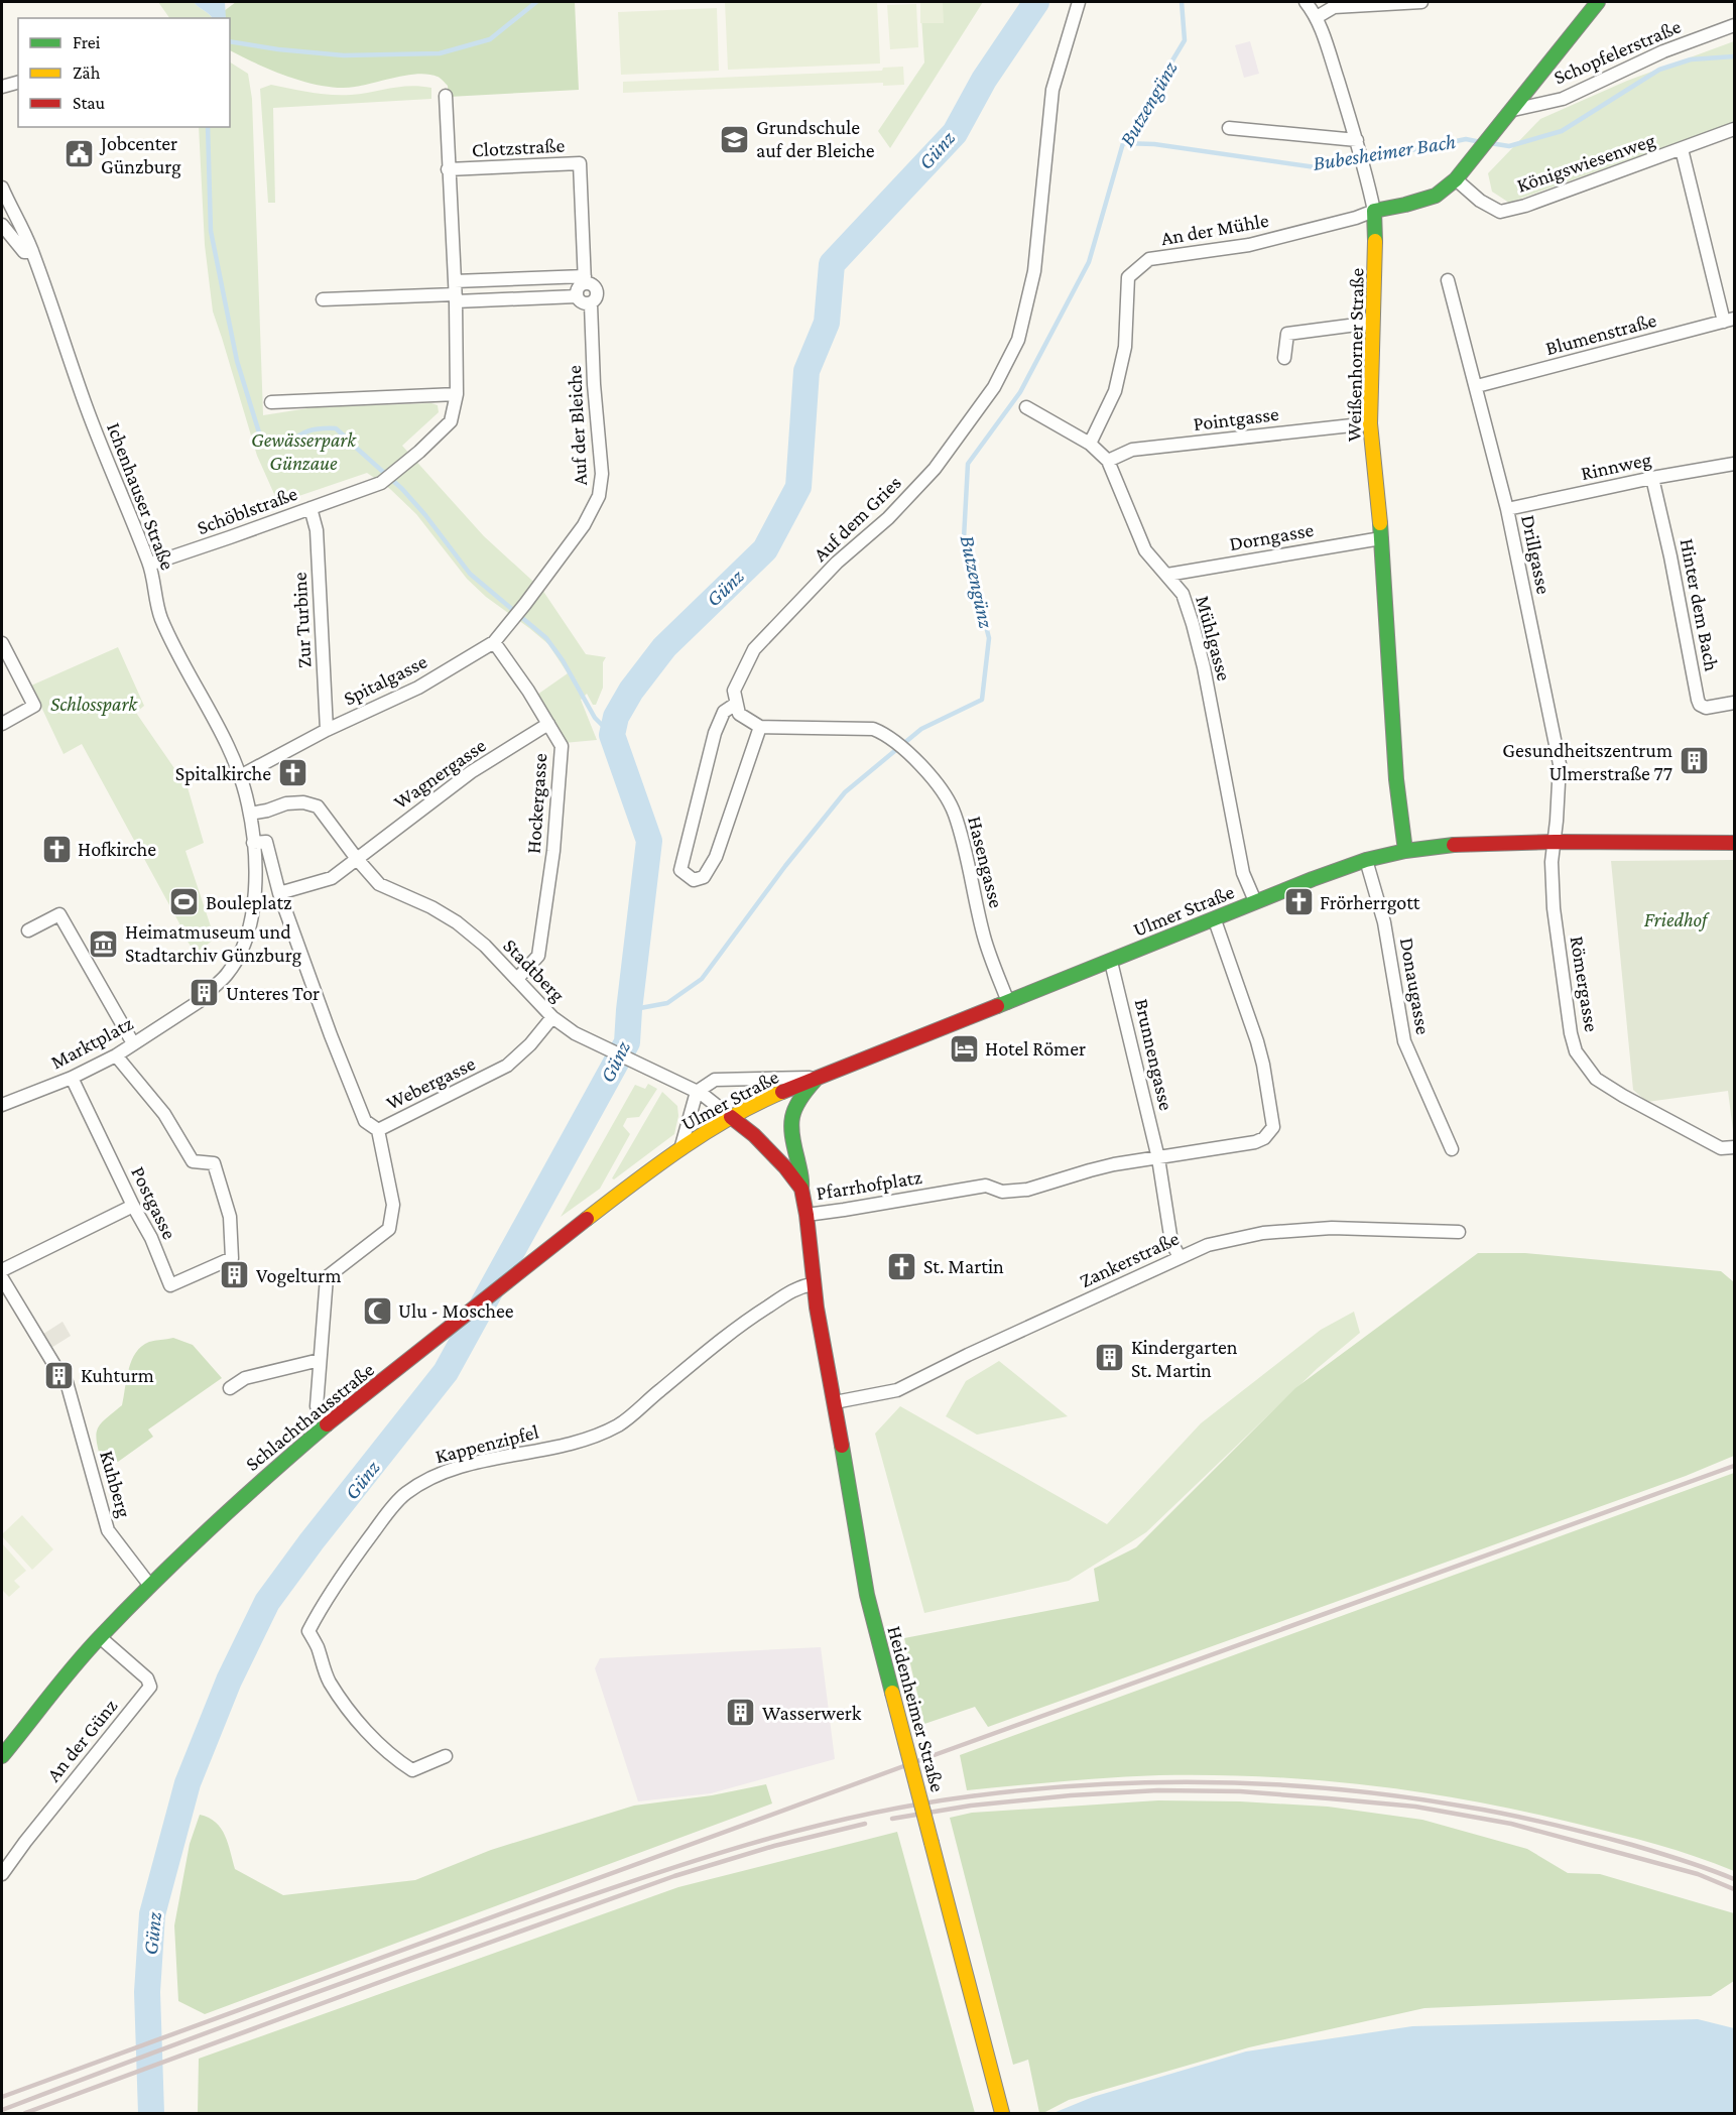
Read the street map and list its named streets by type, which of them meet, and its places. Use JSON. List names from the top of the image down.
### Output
{
  "streets": {
    "main road": [
      "Weißenhorner Straße",
      "Ulmer Straße",
      "Pfarrhofplatz",
      "Schlachthausstraße",
      "Heidenheimer Straße"
    ],
    "street": [
      "Schopfelerstraße",
      "Clotzstraße",
      "Königswiesenweg",
      "An der Mühle",
      "Blumenstraße",
      "Pointgasse",
      "Auf der Bleiche",
      "Rinnweg",
      "Ichenhauser Straße",
      "Schöblstraße",
      "Auf dem Gries",
      "Dorngasse",
      "Drillgasse",
      "Hinter dem Bach",
      "Zur Turbine",
      "Mühlgasse",
      "Spitalgasse",
      "Wagnergasse",
      "Hockergasse",
      "Hasengasse",
      "Stadtberg",
      "Römergasse",
      "Donaugasse",
      "Marktplatz",
      "Brunnengasse",
      "Webergasse",
      "Postgasse",
      "Zankerstraße",
      "Kappenzipfel",
      "Kuhberg",
      "An der Günz"
    ]
  },
  "crossings": [
    ["Clotzstraße", "Auf der Bleiche"],
    ["Clotzstraße", "Schöblstraße"],
    ["An der Mühle", "Weißenhorner Straße"],
    ["An der Mühle", "Mühlgasse"],
    ["Blumenstraße", "Drillgasse"],
    ["Weißenhorner Straße", "Pointgasse"],
    ["Weißenhorner Straße", "Dorngasse"],
    ["Weißenhorner Straße", "Ulmer Straße"],
    ["Pointgasse", "Mühlgasse"],
    ["Auf der Bleiche", "Spitalgasse"],
    ["Rinnweg", "Drillgasse"],
    ["Rinnweg", "Hinter dem Bach"],
    ["Ichenhauser Straße", "Schöblstraße"],
    ["Ichenhauser Straße", "Spitalgasse"],
    ["Ichenhauser Straße", "Stadtberg"],
    ["Schöblstraße", "Zur Turbine"],
    ["Auf dem Gries", "Hasengasse"],
    ["Dorngasse", "Mühlgasse"],
    ["Drillgasse", "Ulmer Straße"],
    ["Drillgasse", "Römergasse"],
    ["Zur Turbine", "Spitalgasse"],
    ["Mühlgasse", "Ulmer Straße"],
    ["Spitalgasse", "Hockergasse"],
    ["Wagnergasse", "Hockergasse"],
    ["Wagnergasse", "Stadtberg"],
    ["Hockergasse", "Stadtberg"],
    ["Hasengasse", "Ulmer Straße"],
    ["Ulmer Straße", "Stadtberg"],
    ["Ulmer Straße", "Römergasse"],
    ["Ulmer Straße", "Donaugasse"],
    ["Ulmer Straße", "Brunnengasse"],
    ["Ulmer Straße", "Pfarrhofplatz"],
    ["Ulmer Straße", "Schlachthausstraße"],
    ["Stadtberg", "Webergasse"],
    ["Stadtberg", "Pfarrhofplatz"],
    ["Marktplatz", "Postgasse"],
    ["Brunnengasse", "Pfarrhofplatz"],
    ["Brunnengasse", "Zankerstraße"],
    ["Webergasse", "Schlachthausstraße"],
    ["Pfarrhofplatz", "Kappenzipfel"],
    ["Pfarrhofplatz", "Heidenheimer Straße"],
    ["Zankerstraße", "Heidenheimer Straße"],
    ["Schlachthausstraße", "Kuhberg"],
    ["Schlachthausstraße", "An der Günz"]
  ],
  "water": ["Butzengünz", "Günz", "Bubesheimer Bach"],
  "parks": ["Gewässerpark Günzaue", "Schlosspark", "Friedhof"],
  "places": {
    "school or university": ["Grundschule auf der Bleiche"],
    "public building": ["Jobcenter Günzburg"],
    "building": [
      "Gesundheitszentrum Ulmerstraße 77",
      "Unteres Tor",
      "Vogelturm",
      "Kindergarten St. Martin",
      "Kuhturm",
      "Wasserwerk"
    ],
    "church": [
      "Spitalkirche",
      "Hofkirche",
      "Frörherrgott",
      "St. Martin"
    ],
    "sports": ["Bouleplatz"],
    "museum": ["Heimatmuseum und Stadtarchiv Günzburg"],
    "hotel": ["Hotel Römer"],
    "mosque": ["Ulu - Moschee"]
  },
  "legend": ["Frei", "Zäh", "Stau"]
}
